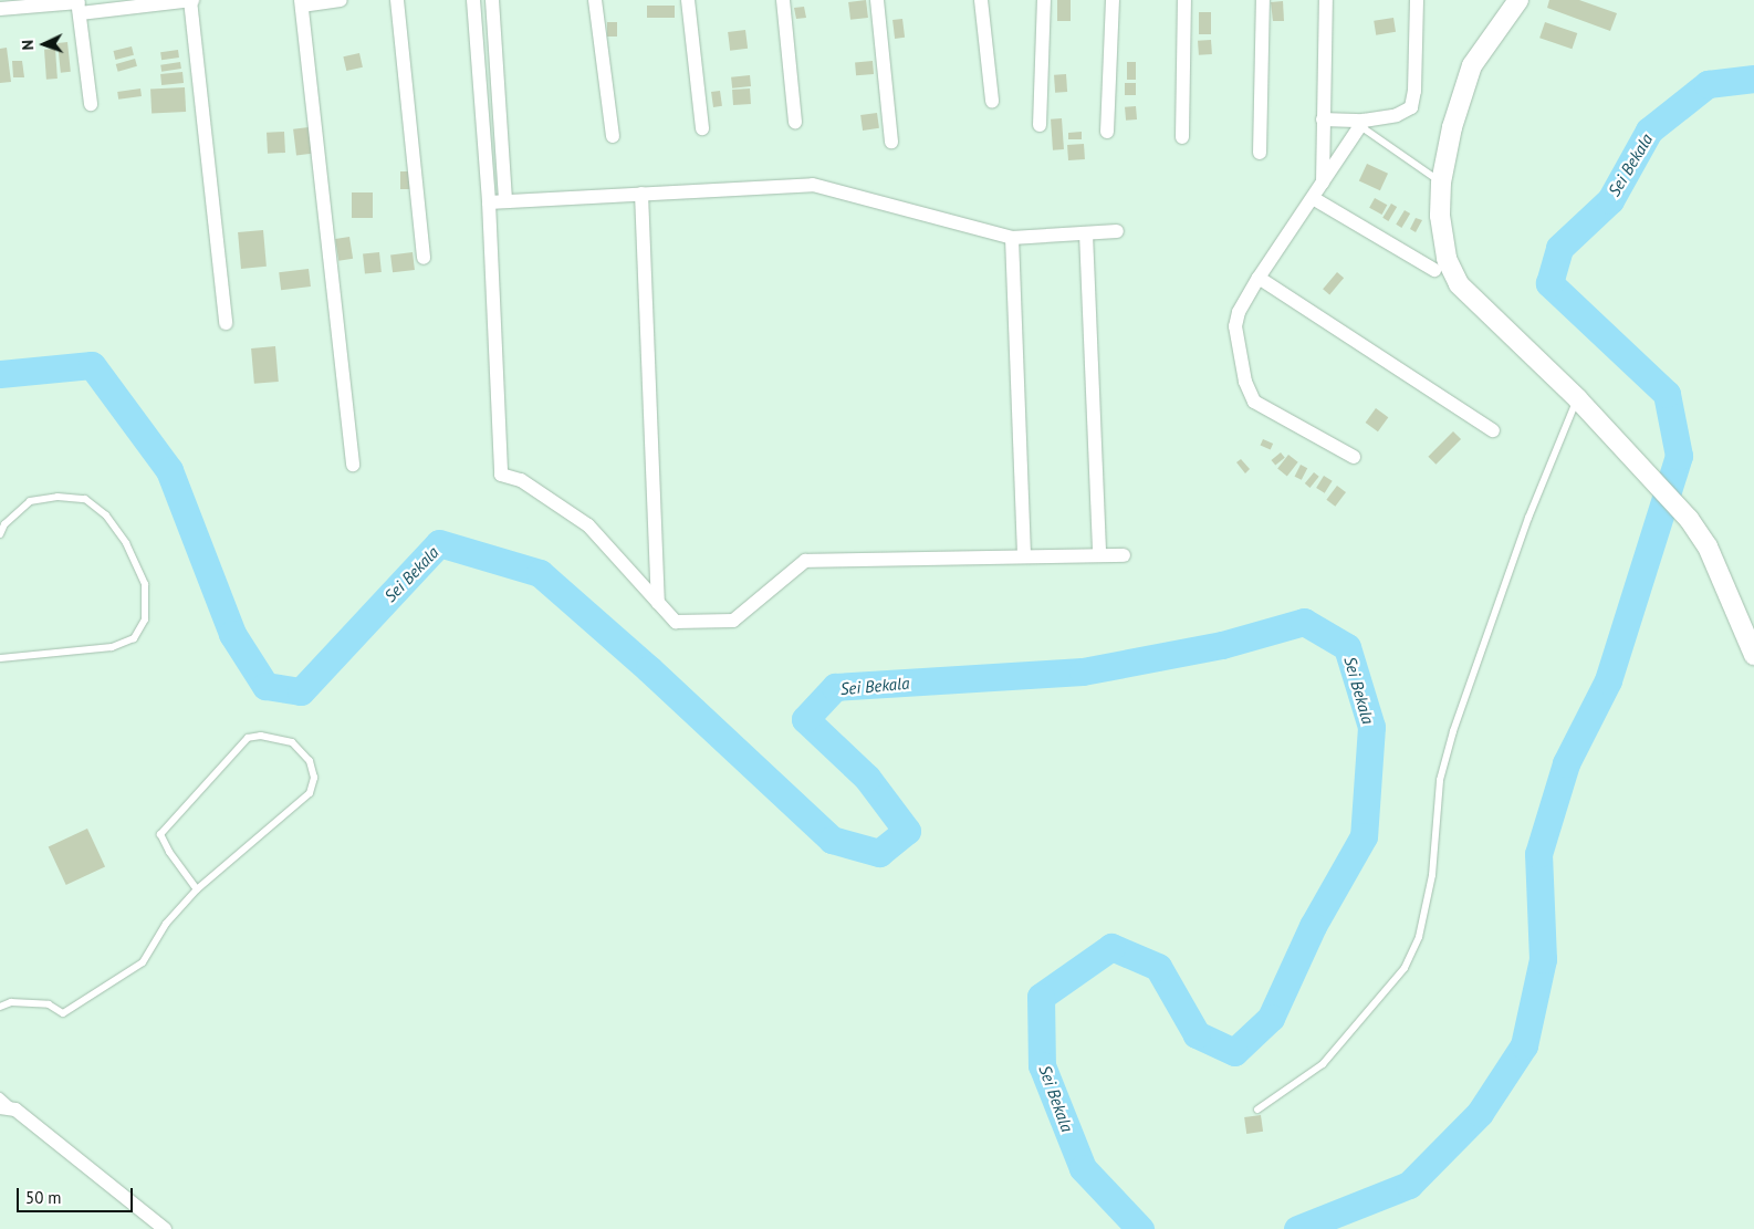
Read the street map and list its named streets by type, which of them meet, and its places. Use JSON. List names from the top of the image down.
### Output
{
  "water": ["Sei Bekala"],
  "scale_bar": "50 m",
  "north": "left"
}
